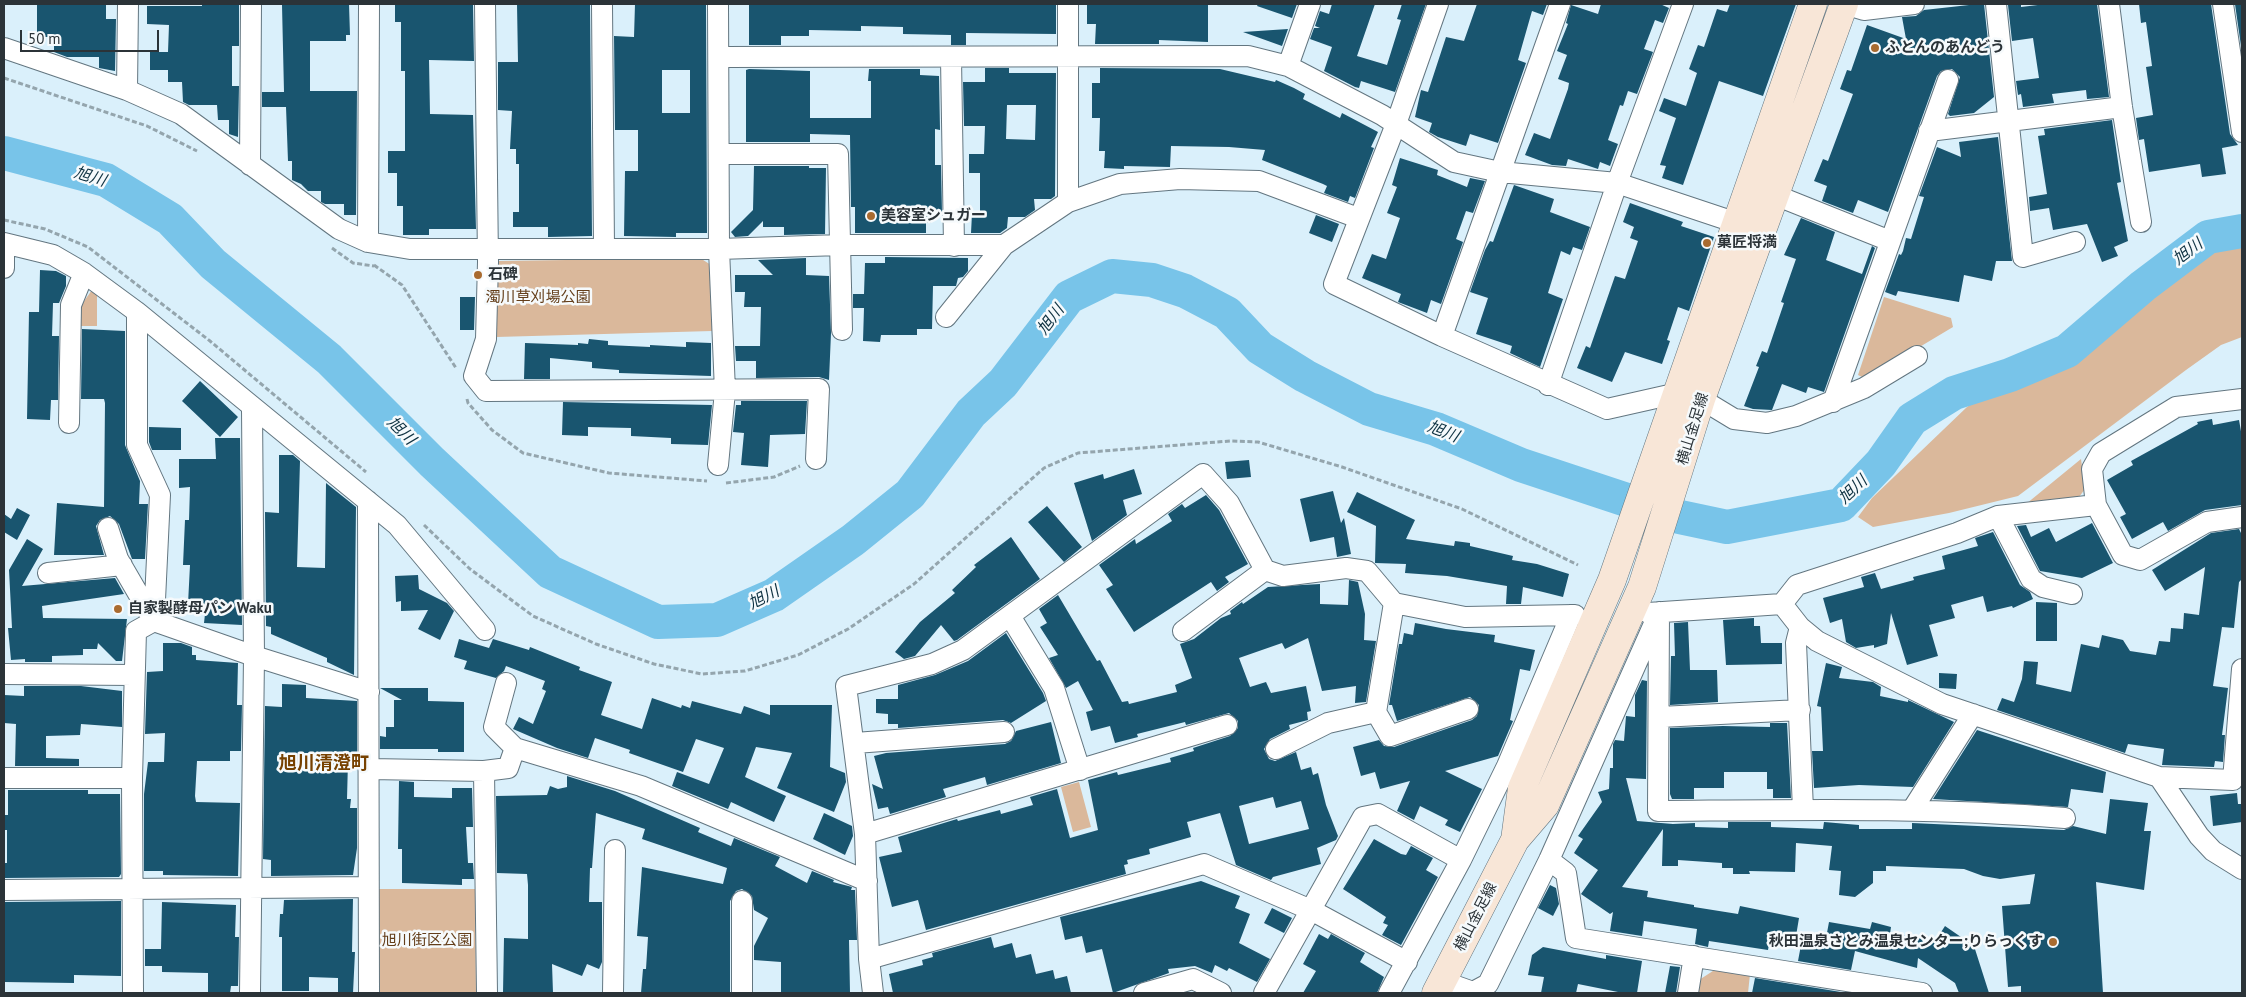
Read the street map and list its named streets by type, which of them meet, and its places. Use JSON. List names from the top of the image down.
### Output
{
  "streets": {
    "street": ["横山金足線"]
  },
  "districts": ["旭川清澄町"],
  "water": ["旭川"],
  "parks": ["濁川草刈場公園", "旭川街区公園"],
  "places": [
    "ふとんのあんどう",
    "美容室シュガー",
    "菓匠将満",
    "石碑",
    "自家製酵母パン Waku",
    "秋田温泉さとみ温泉センター;りらっくす"
  ],
  "scale_bar": "50 m"
}
